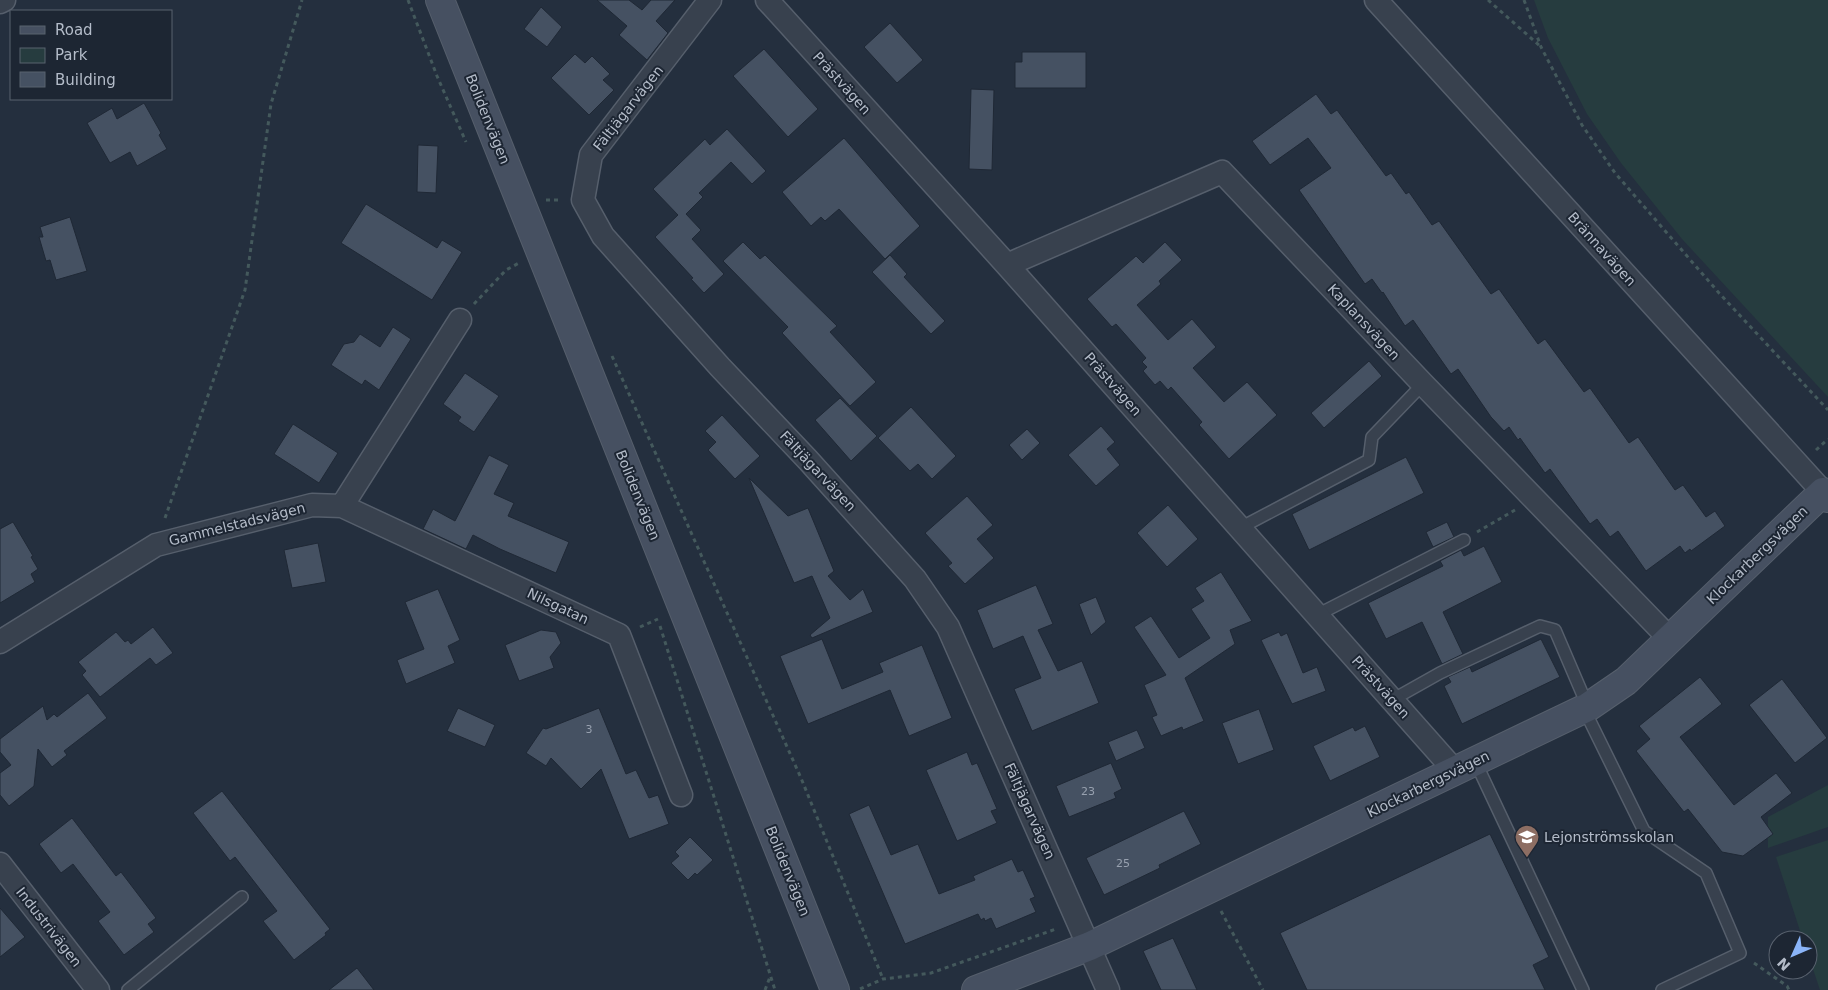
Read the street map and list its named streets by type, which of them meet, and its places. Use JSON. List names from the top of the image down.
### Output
{
  "streets": {
    "main road": ["Bolidenvägen", "Klockarbergsvägen"],
    "street": [
      "Prästvägen",
      "Fältjägarvägen",
      "Brännavägen",
      "Kaplansvägen",
      "Gammelstadsvägen",
      "Nilsgatan",
      "Industrivägen"
    ]
  },
  "crossings": [
    ["Prästvägen", "Kaplansvägen"],
    ["Prästvägen", "Klockarbergsvägen"],
    ["Fältjägarvägen", "Klockarbergsvägen"],
    ["Brännavägen", "Klockarbergsvägen"],
    ["Kaplansvägen", "Klockarbergsvägen"],
    ["Gammelstadsvägen", "Nilsgatan"]
  ],
  "places": {
    "school or university": ["Lejonströmsskolan"]
  },
  "house_numbers": ["3", "23", "25"],
  "legend": ["Road", "Park", "Building"],
  "north": "bottom left"
}
